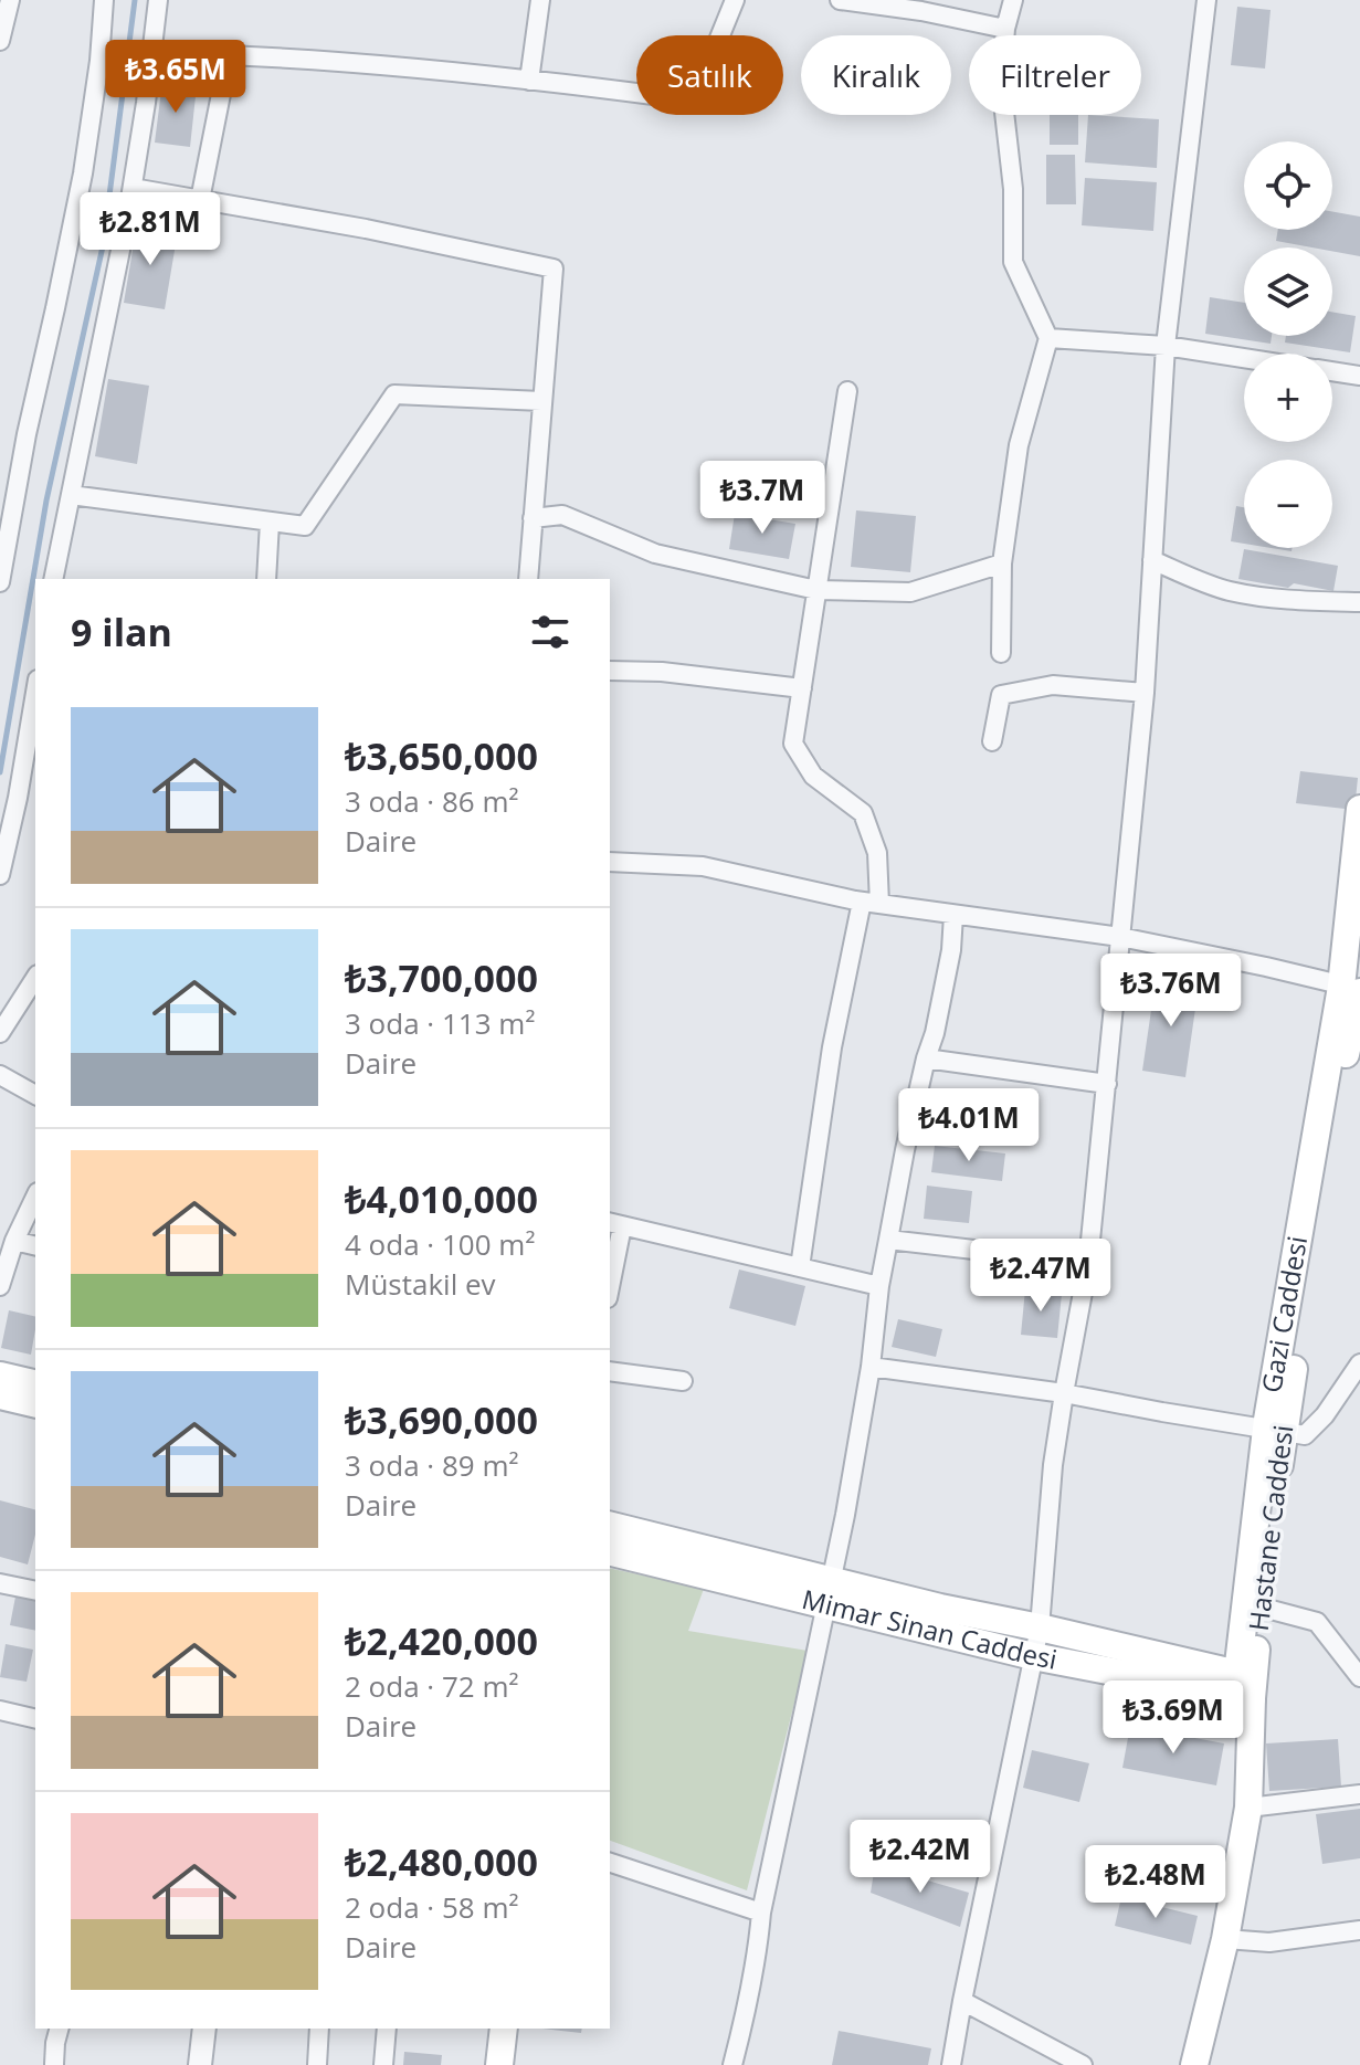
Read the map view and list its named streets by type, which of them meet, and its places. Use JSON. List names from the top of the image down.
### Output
{
  "streets": {
    "main road": ["Hastane Caddesi", "Mimar Sinan Caddesi"]
  },
  "crossings": [
    ["Hastane Caddesi", "Mimar Sinan Caddesi"]
  ],
  "page": {
    "chip": ["Satılık", "Kiralık", "Filtreler"],
    "price": [
      "₺3.65M",
      "₺2.81M",
      "₺3.7M",
      "₺3.76M",
      "₺4.01M",
      "₺2.47M",
      "₺3.69M",
      "₺2.42M",
      "₺2.48M"
    ],
    "map_buttons": ["+", "−"],
    "heading": "9 ilan",
    "list": [
      {
        "name": "₺3,650,000",
        "note": "3 oda · 86 m² · Daire"
      },
      {
        "name": "₺3,700,000",
        "note": "3 oda · 113 m² · Daire"
      },
      {
        "name": "₺4,010,000",
        "note": "4 oda · 100 m² · Müstakil ev"
      },
      {
        "name": "₺3,690,000",
        "note": "3 oda · 89 m² · Daire"
      },
      {
        "name": "₺2,420,000",
        "note": "2 oda · 72 m² · Daire"
      },
      {
        "name": "₺2,480,000",
        "note": "2 oda · 58 m² · Daire"
      }
    ]
  }
}
